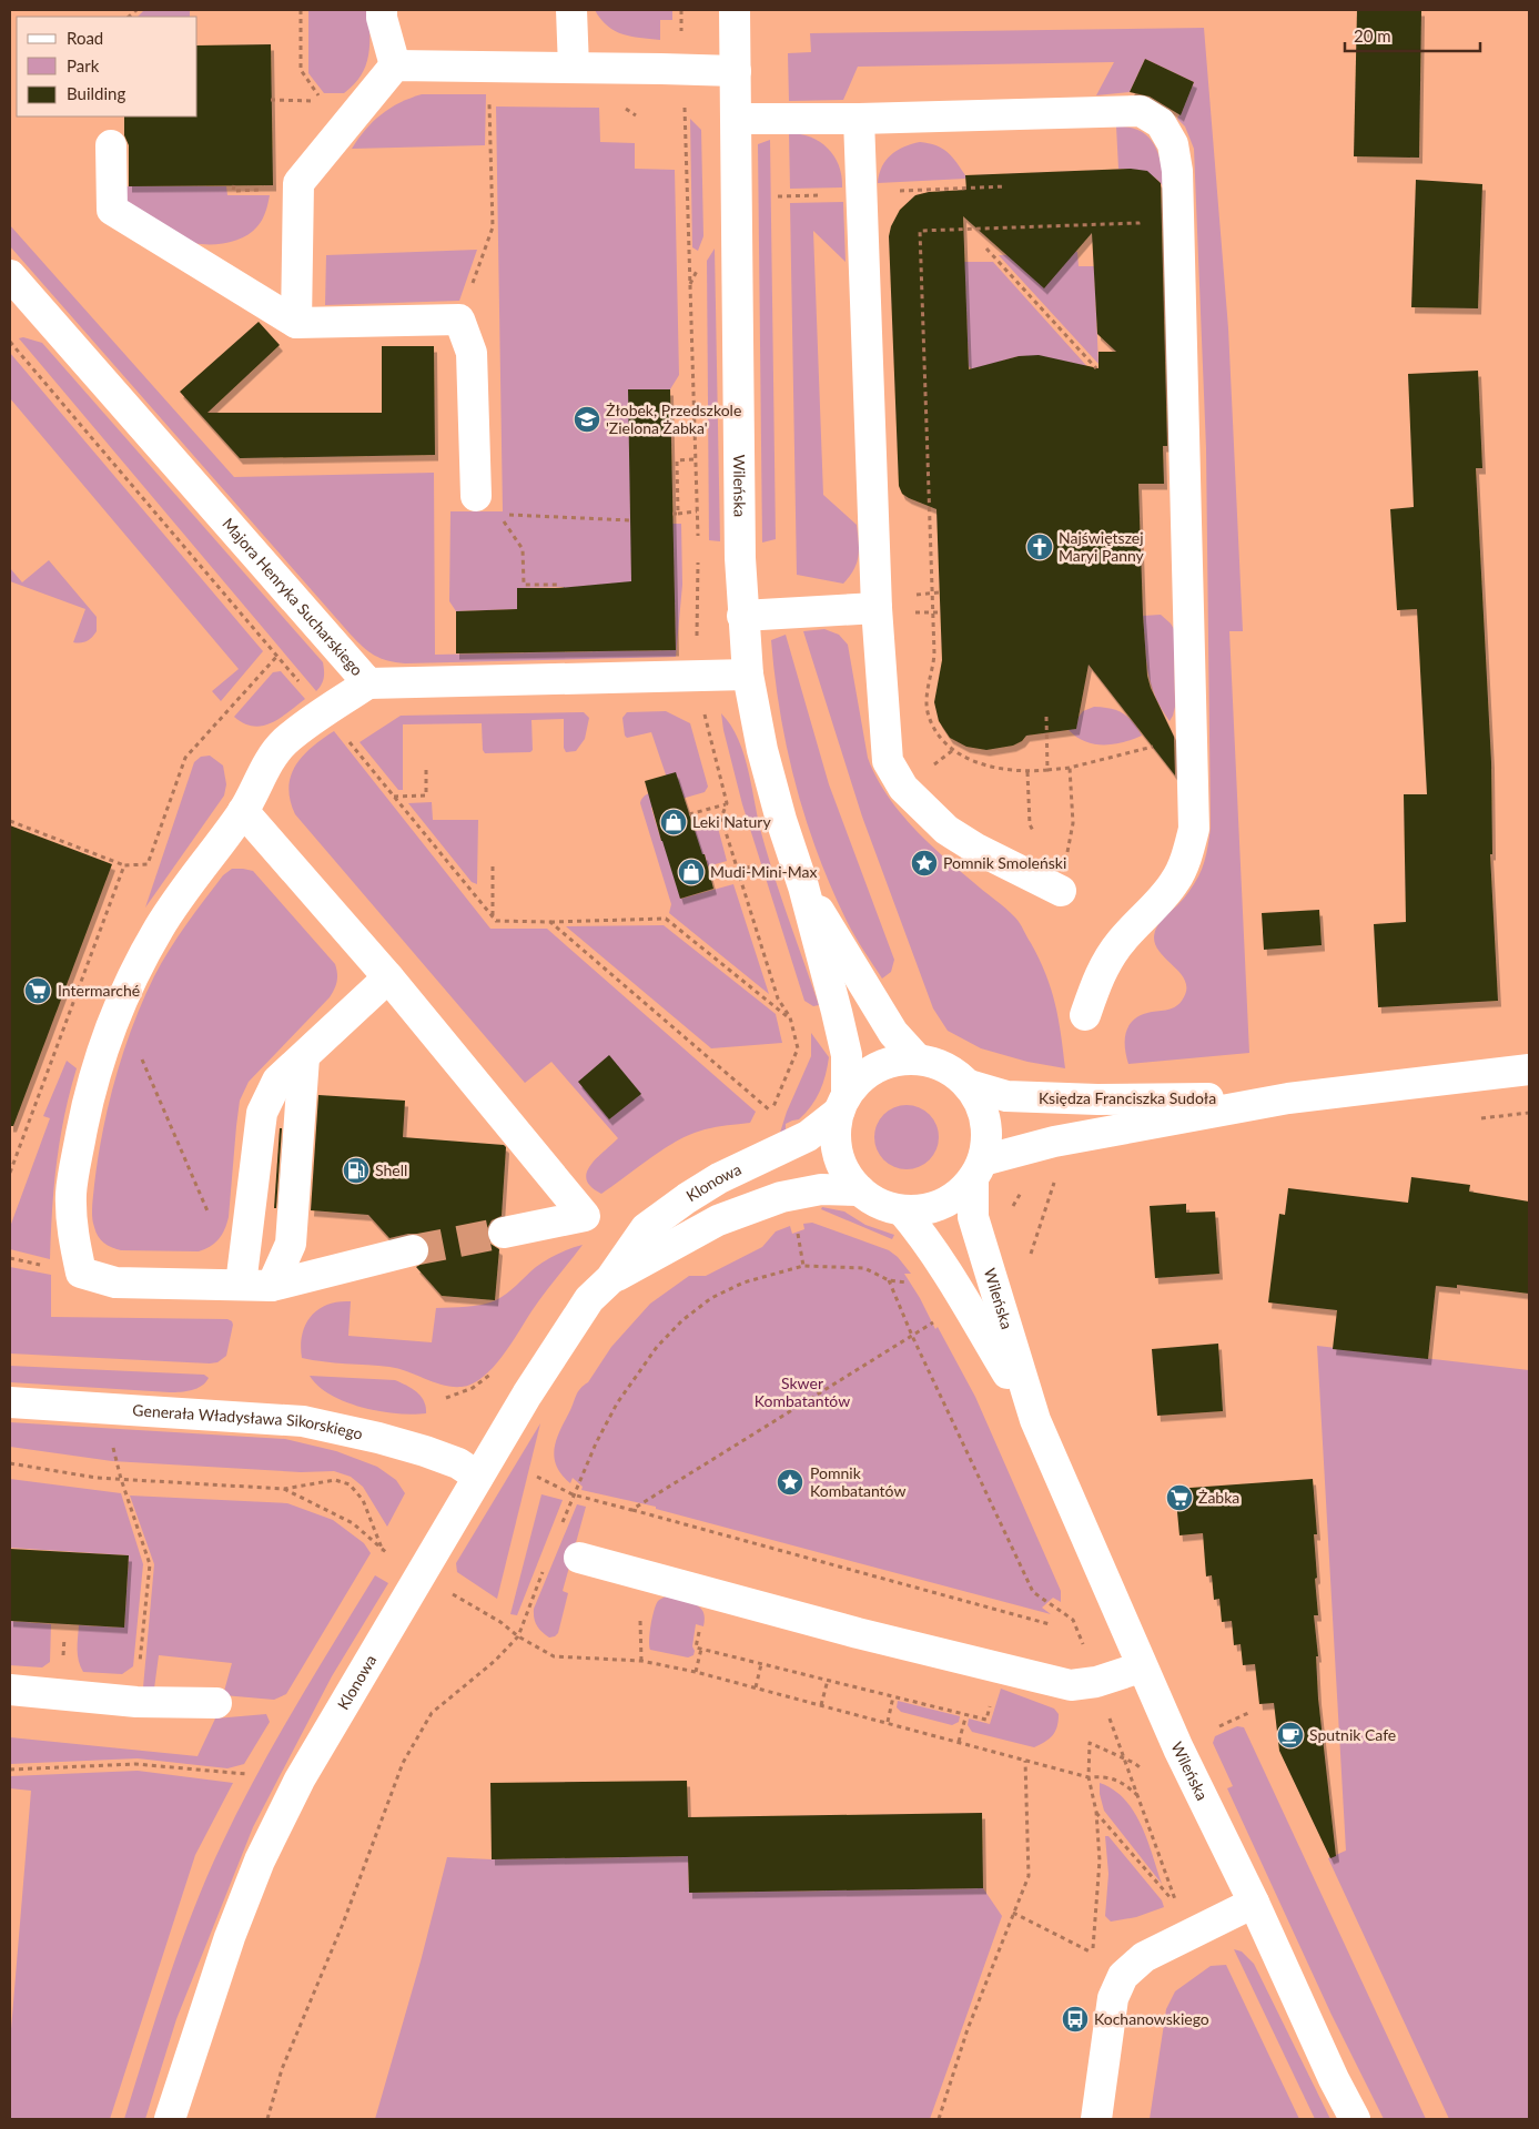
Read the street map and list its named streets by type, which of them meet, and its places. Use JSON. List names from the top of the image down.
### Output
{
  "streets": {
    "street": [
      "Wileńska",
      "Majora Henryka Sucharskiego",
      "Księdza Franciszka Sudoła",
      "Klonowa",
      "Generała Władysława Sikorskiego"
    ]
  },
  "crossings": [
    ["Wileńska", "Majora Henryka Sucharskiego"],
    ["Wileńska", "Księdza Franciszka Sudoła"],
    ["Wileńska", "Klonowa"],
    ["Księdza Franciszka Sudoła", "Klonowa"],
    ["Klonowa", "Generała Władysława Sikorskiego"]
  ],
  "parks": ["Skwer Kombatantów"],
  "places": {
    "school or university": ["Żłobek, Przedszkole 'Zielona Żabka'"],
    "church": ["Najświętszej Maryi Panny"],
    "shop": ["Leki Natury", "Mudi-Mini-Max"],
    "place": ["Pomnik Smoleński", "Pomnik Kombatantów"],
    "supermarket": ["Intermarché", "Żabka"],
    "fuel station": ["Shell"],
    "cafe": ["Sputnik Cafe"],
    "bus stop": ["Kochanowskiego"]
  },
  "legend": ["Road", "Park", "Building"],
  "scale_bar": "20 m"
}
